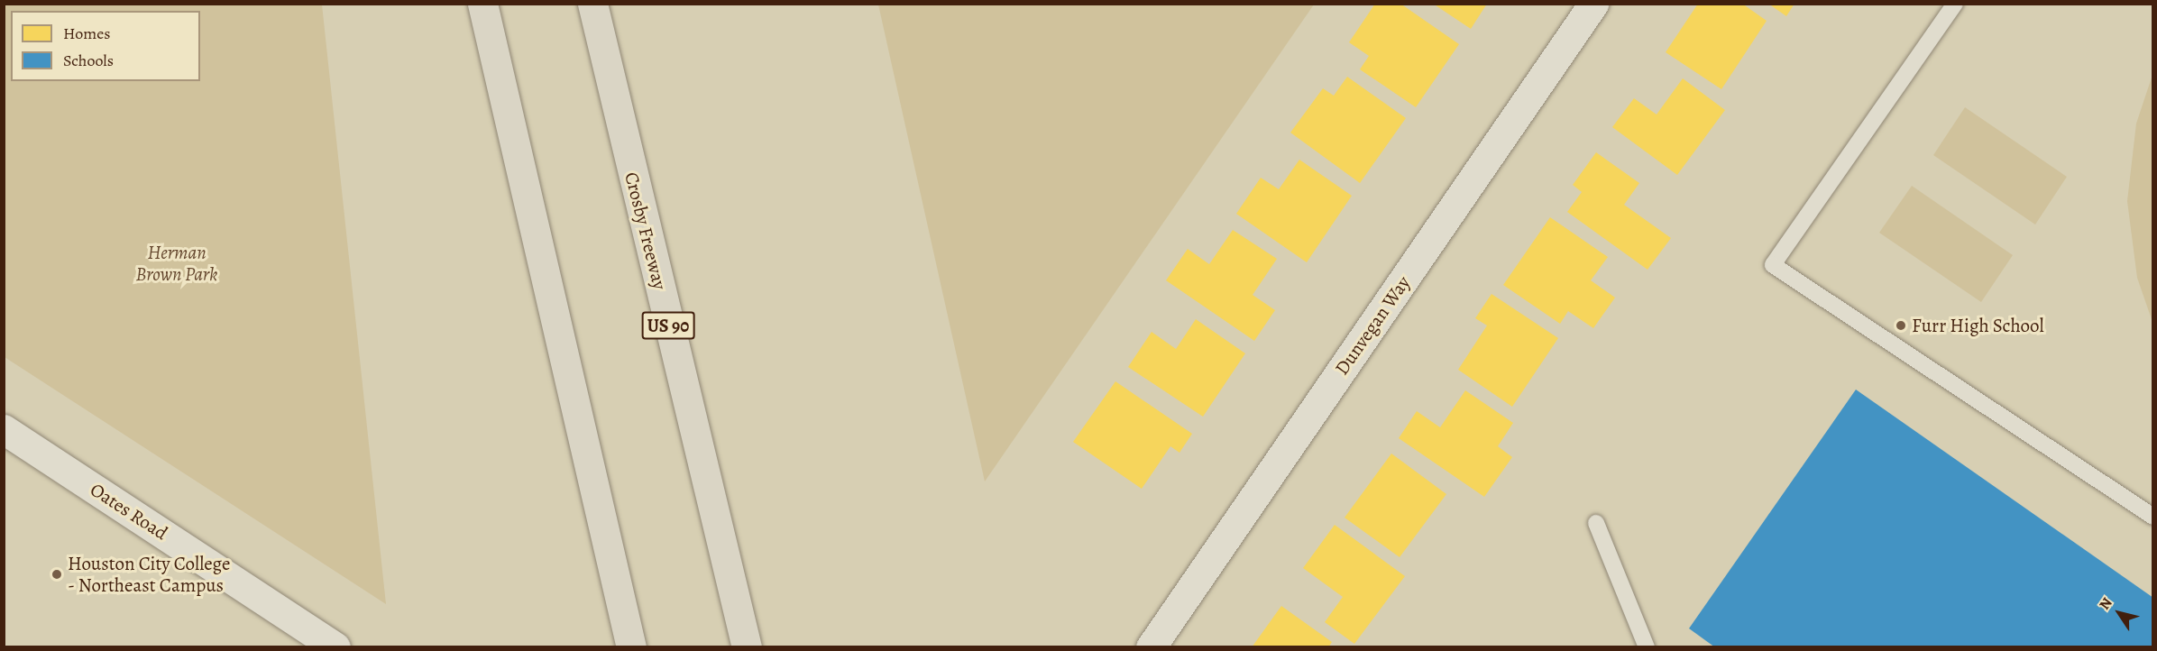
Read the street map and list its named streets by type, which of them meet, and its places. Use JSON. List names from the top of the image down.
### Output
{
  "streets": {
    "highway": ["Crosby Freeway", "US 90"],
    "street": ["Dunvegan Way", "Oates Road"]
  },
  "parks": ["Herman Brown Park"],
  "places": ["Furr High School", "Houston City College - Northeast Campus"],
  "legend": ["Homes", "Schools"],
  "north": "top left"
}
